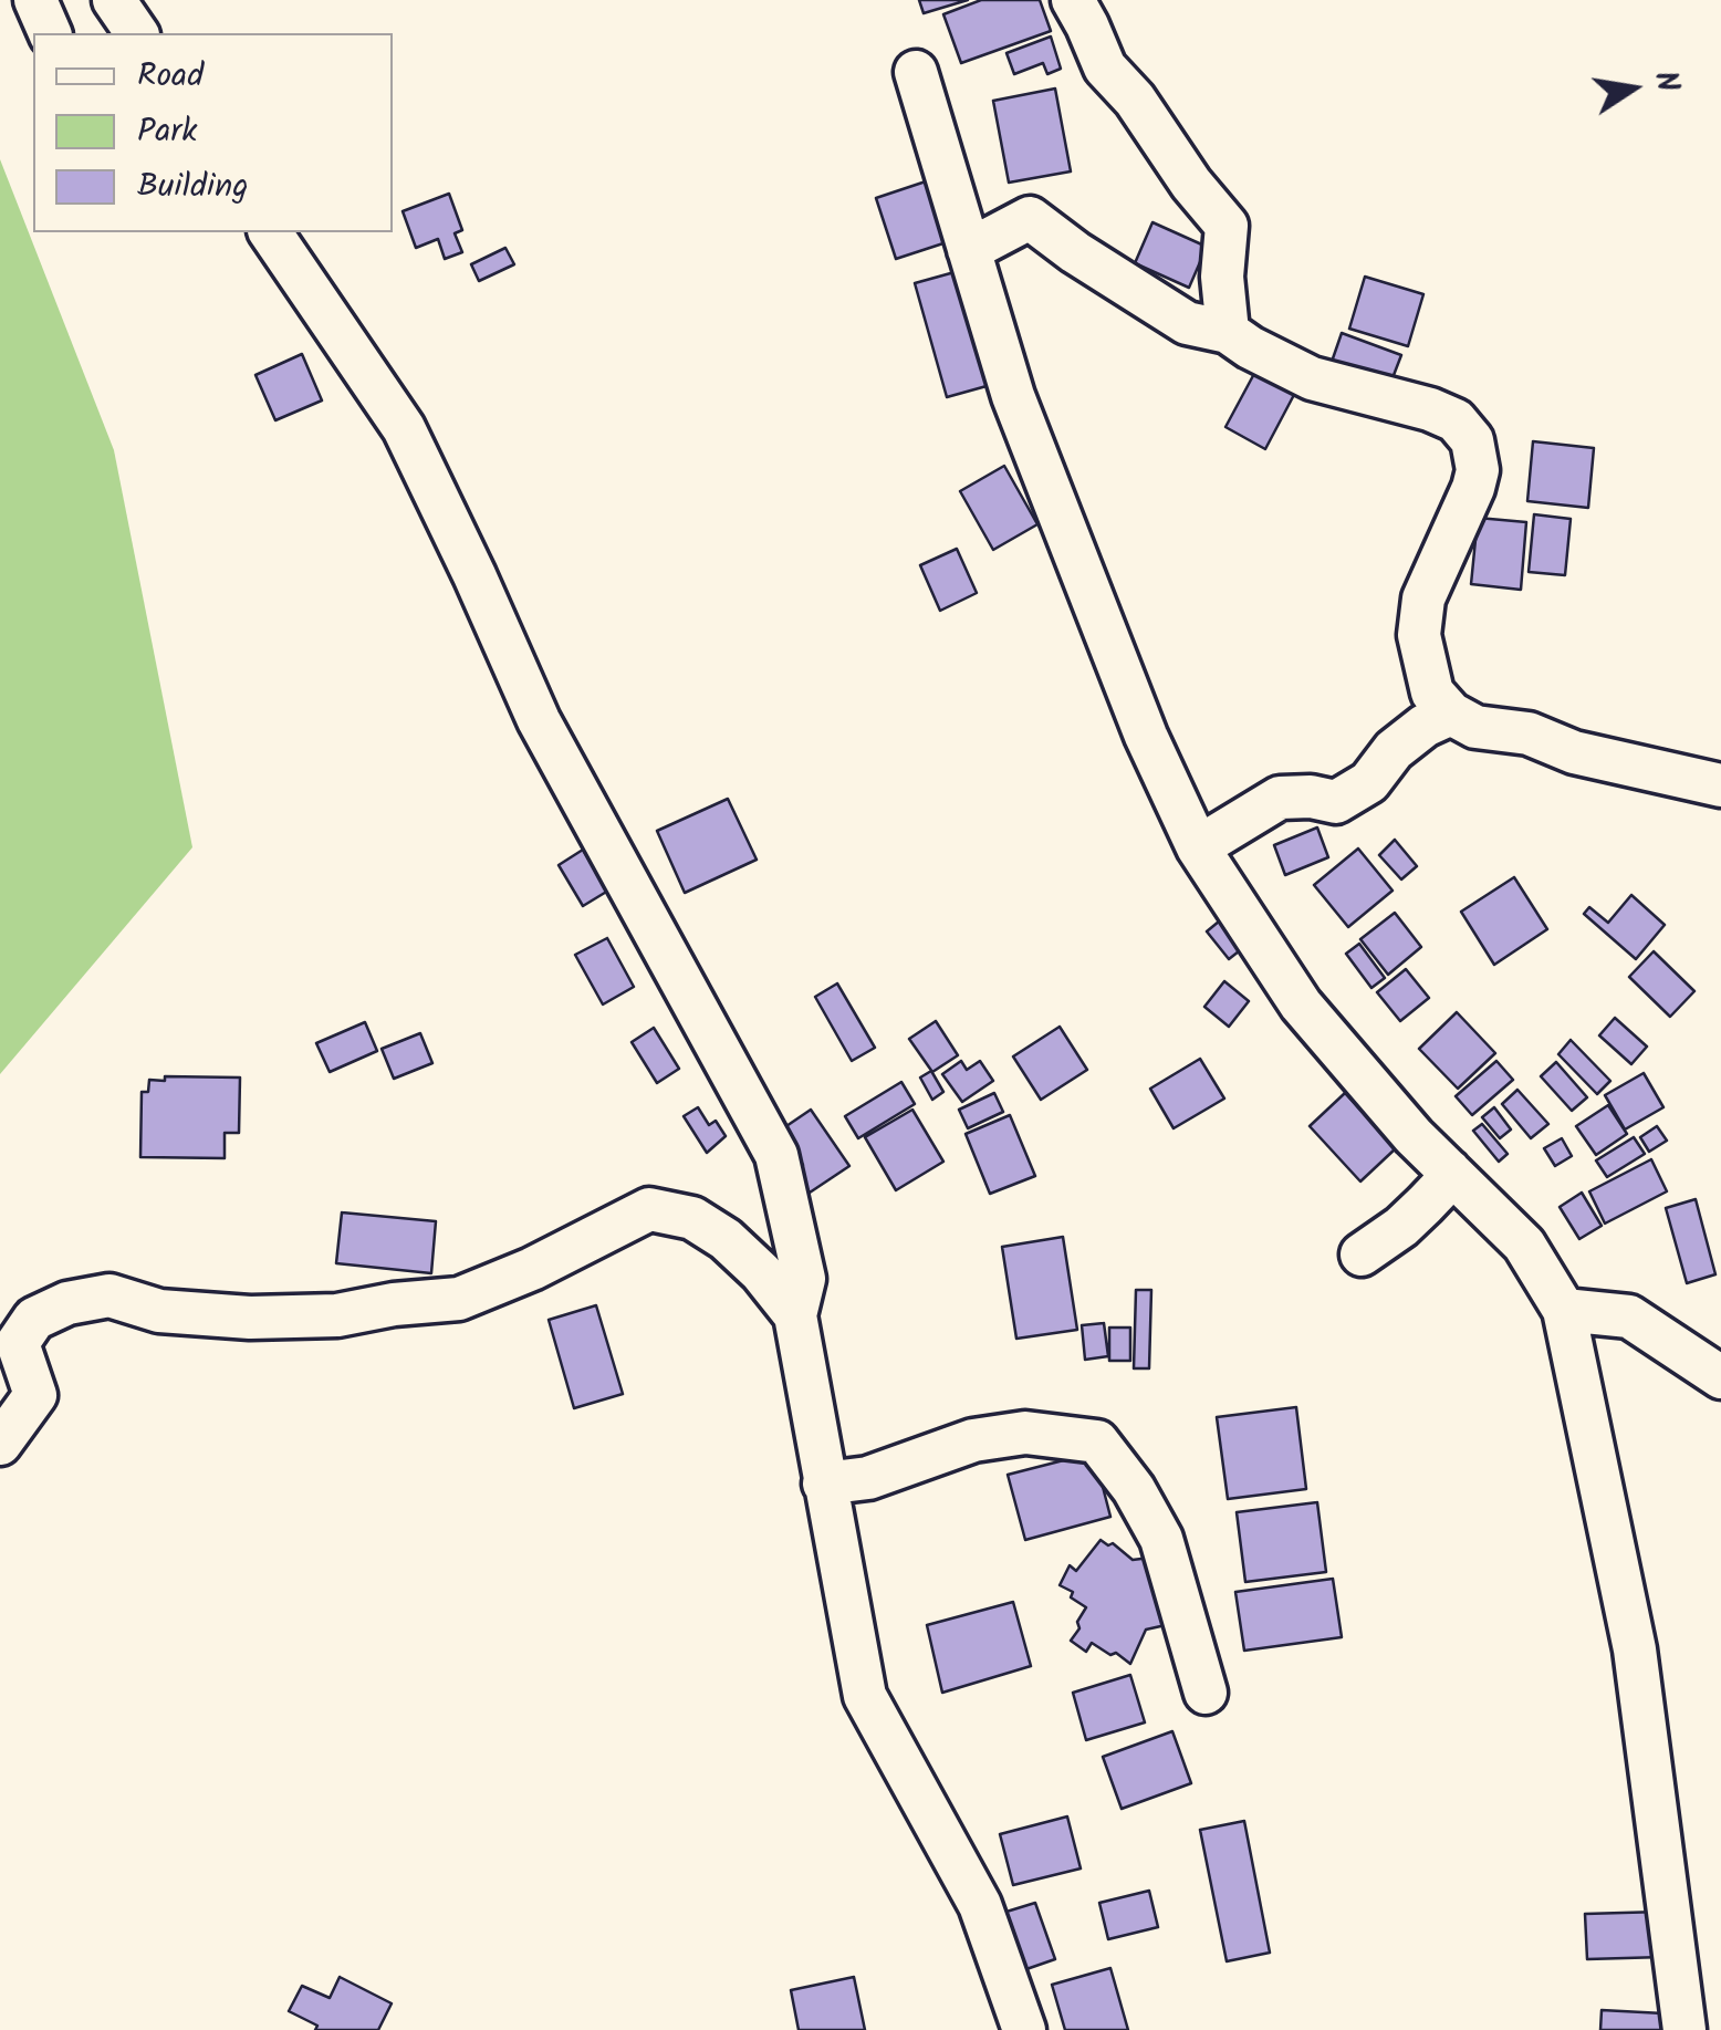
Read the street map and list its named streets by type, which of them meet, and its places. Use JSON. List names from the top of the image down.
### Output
{
  "legend": ["Road", "Park", "Building"],
  "north": "right"
}
